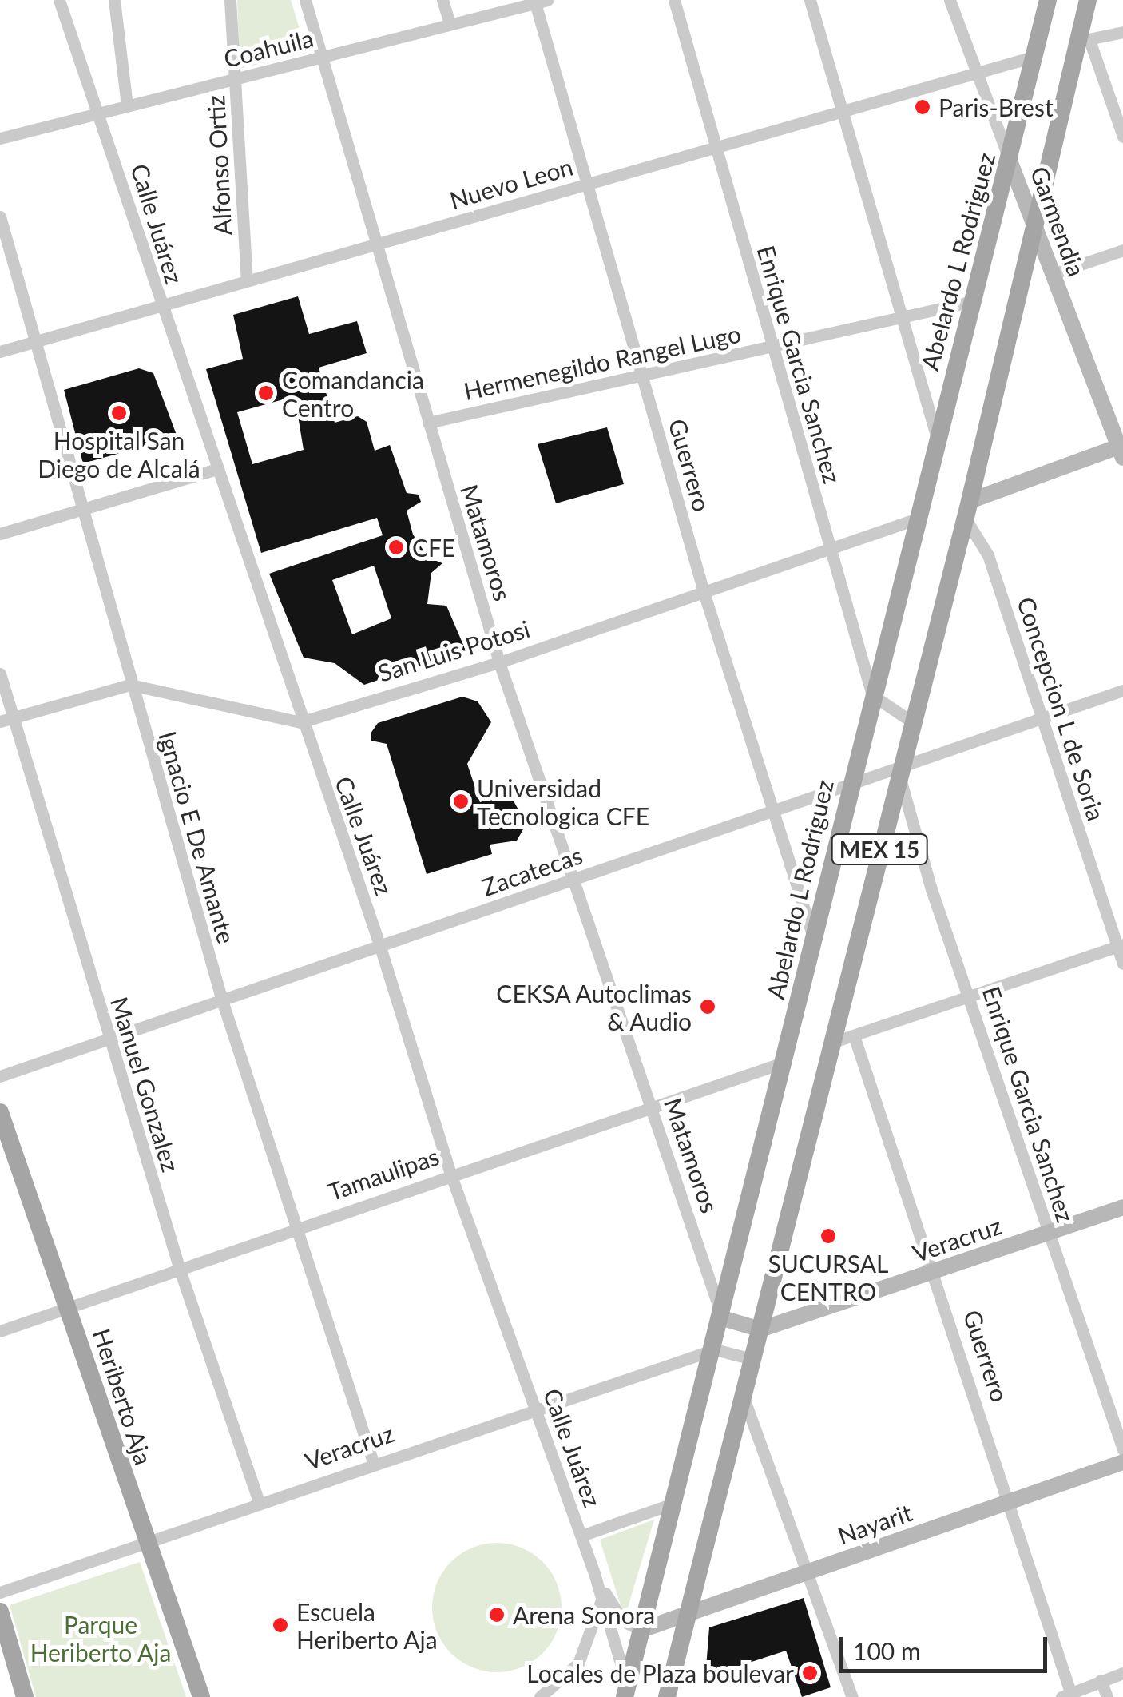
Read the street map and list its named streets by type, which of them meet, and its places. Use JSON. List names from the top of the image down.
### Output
{
  "streets": {
    "main road": ["Abelardo L Rodriguez", "MEX 15", "Heriberto Aja"],
    "street": [
      "Coahuila",
      "Alfonso Ortiz",
      "Nuevo Leon",
      "Garmendia",
      "Calle Juárez",
      "Hermenegildo Rangel Lugo",
      "Enrique Garcia Sanchez",
      "Guerrero",
      "Matamoros",
      "San Luis Potosi",
      "Concepcion L de Soria",
      "Ignacio E De Amante",
      "Zacatecas",
      "Manuel Gonzalez",
      "Tamaulipas",
      "Veracruz",
      "Nayarit"
    ]
  },
  "crossings": [
    ["Coahuila", "Alfonso Ortiz"],
    ["Coahuila", "Calle Juárez"],
    ["Coahuila", "Guerrero"],
    ["Coahuila", "Matamoros"],
    ["Alfonso Ortiz", "Nuevo Leon"],
    ["Nuevo Leon", "Garmendia"],
    ["Nuevo Leon", "Calle Juárez"],
    ["Nuevo Leon", "Abelardo L Rodriguez"],
    ["Nuevo Leon", "Enrique Garcia Sanchez"],
    ["Nuevo Leon", "Guerrero"],
    ["Nuevo Leon", "Matamoros"],
    ["Nuevo Leon", "Ignacio E De Amante"],
    ["Garmendia", "Abelardo L Rodriguez"],
    ["Garmendia", "MEX 15"],
    ["Calle Juárez", "Abelardo L Rodriguez"],
    ["Calle Juárez", "San Luis Potosi"],
    ["Calle Juárez", "Zacatecas"],
    ["Calle Juárez", "Tamaulipas"],
    ["Calle Juárez", "Veracruz"],
    ["Abelardo L Rodriguez", "Hermenegildo Rangel Lugo"],
    ["Abelardo L Rodriguez", "Enrique Garcia Sanchez"],
    ["Abelardo L Rodriguez", "Guerrero"],
    ["Abelardo L Rodriguez", "Matamoros"],
    ["Abelardo L Rodriguez", "San Luis Potosi"],
    ["Abelardo L Rodriguez", "Zacatecas"],
    ["Abelardo L Rodriguez", "Tamaulipas"],
    ["Abelardo L Rodriguez", "Veracruz"],
    ["Abelardo L Rodriguez", "Nayarit"],
    ["Hermenegildo Rangel Lugo", "Enrique Garcia Sanchez"],
    ["Hermenegildo Rangel Lugo", "Guerrero"],
    ["Hermenegildo Rangel Lugo", "Matamoros"],
    ["Enrique Garcia Sanchez", "San Luis Potosi"],
    ["Enrique Garcia Sanchez", "MEX 15"],
    ["Enrique Garcia Sanchez", "Zacatecas"],
    ["Enrique Garcia Sanchez", "Veracruz"],
    ["Guerrero", "San Luis Potosi"],
    ["Guerrero", "Zacatecas"],
    ["Guerrero", "Veracruz"],
    ["Guerrero", "Nayarit"],
    ["Matamoros", "San Luis Potosi"],
    ["Matamoros", "Zacatecas"],
    ["Matamoros", "Tamaulipas"],
    ["San Luis Potosi", "Ignacio E De Amante"],
    ["San Luis Potosi", "Manuel Gonzalez"],
    ["Concepcion L de Soria", "MEX 15"],
    ["Concepcion L de Soria", "Zacatecas"],
    ["Ignacio E De Amante", "Zacatecas"],
    ["Ignacio E De Amante", "Tamaulipas"],
    ["Ignacio E De Amante", "Veracruz"],
    ["MEX 15", "Zacatecas"],
    ["MEX 15", "Veracruz"],
    ["MEX 15", "Nayarit"],
    ["Zacatecas", "Manuel Gonzalez"],
    ["Manuel Gonzalez", "Tamaulipas"],
    ["Manuel Gonzalez", "Veracruz"],
    ["Tamaulipas", "Heriberto Aja"],
    ["Veracruz", "Heriberto Aja"]
  ],
  "parks": ["Parque Heriberto Aja"],
  "places": [
    "Paris-Brest",
    "Comandancia Centro",
    "Hospital San Diego de Alcalá",
    "CFE",
    "Universidad Tecnologica CFE",
    "CEKSA Autoclimas & Audio",
    "SUCURSAL CENTRO",
    "Arena Sonora",
    "Escuela Heriberto Aja",
    "Locales de Plaza boulevar"
  ],
  "scale_bar": "100 m"
}
